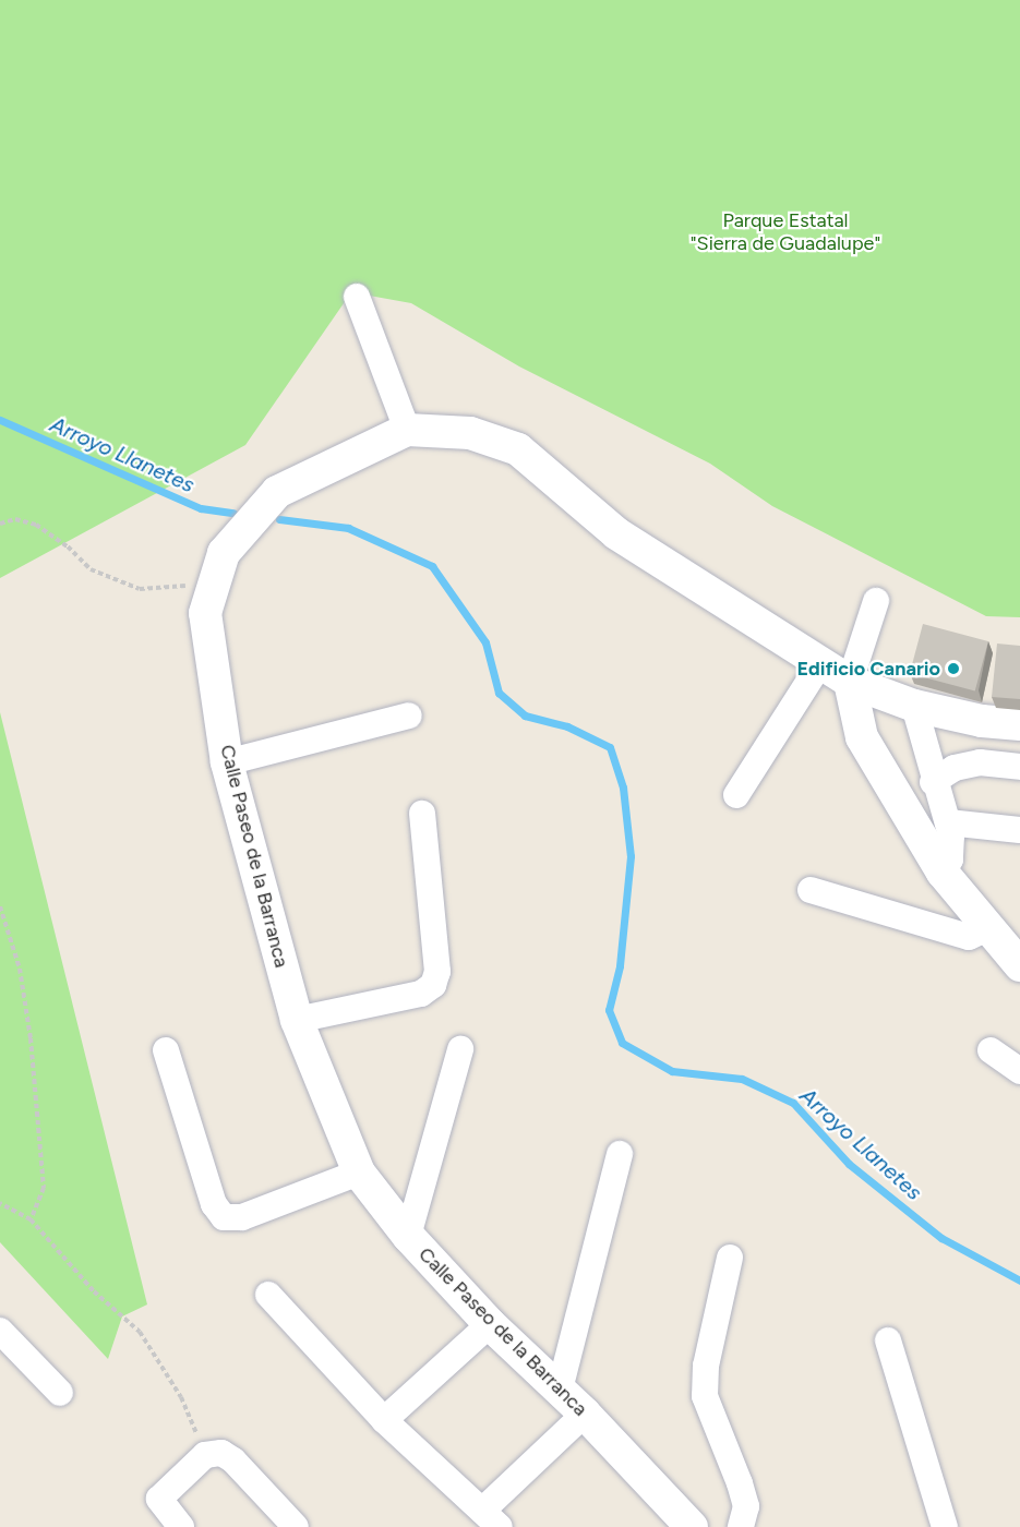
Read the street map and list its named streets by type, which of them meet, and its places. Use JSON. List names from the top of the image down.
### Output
{
  "streets": {
    "street": ["Calle Paseo de la Barranca"]
  },
  "water": ["Arroyo Llanetes"],
  "parks": ["Parque Estatal \"Sierra de Guadalupe\""],
  "places": ["Edificio Canario"]
}
